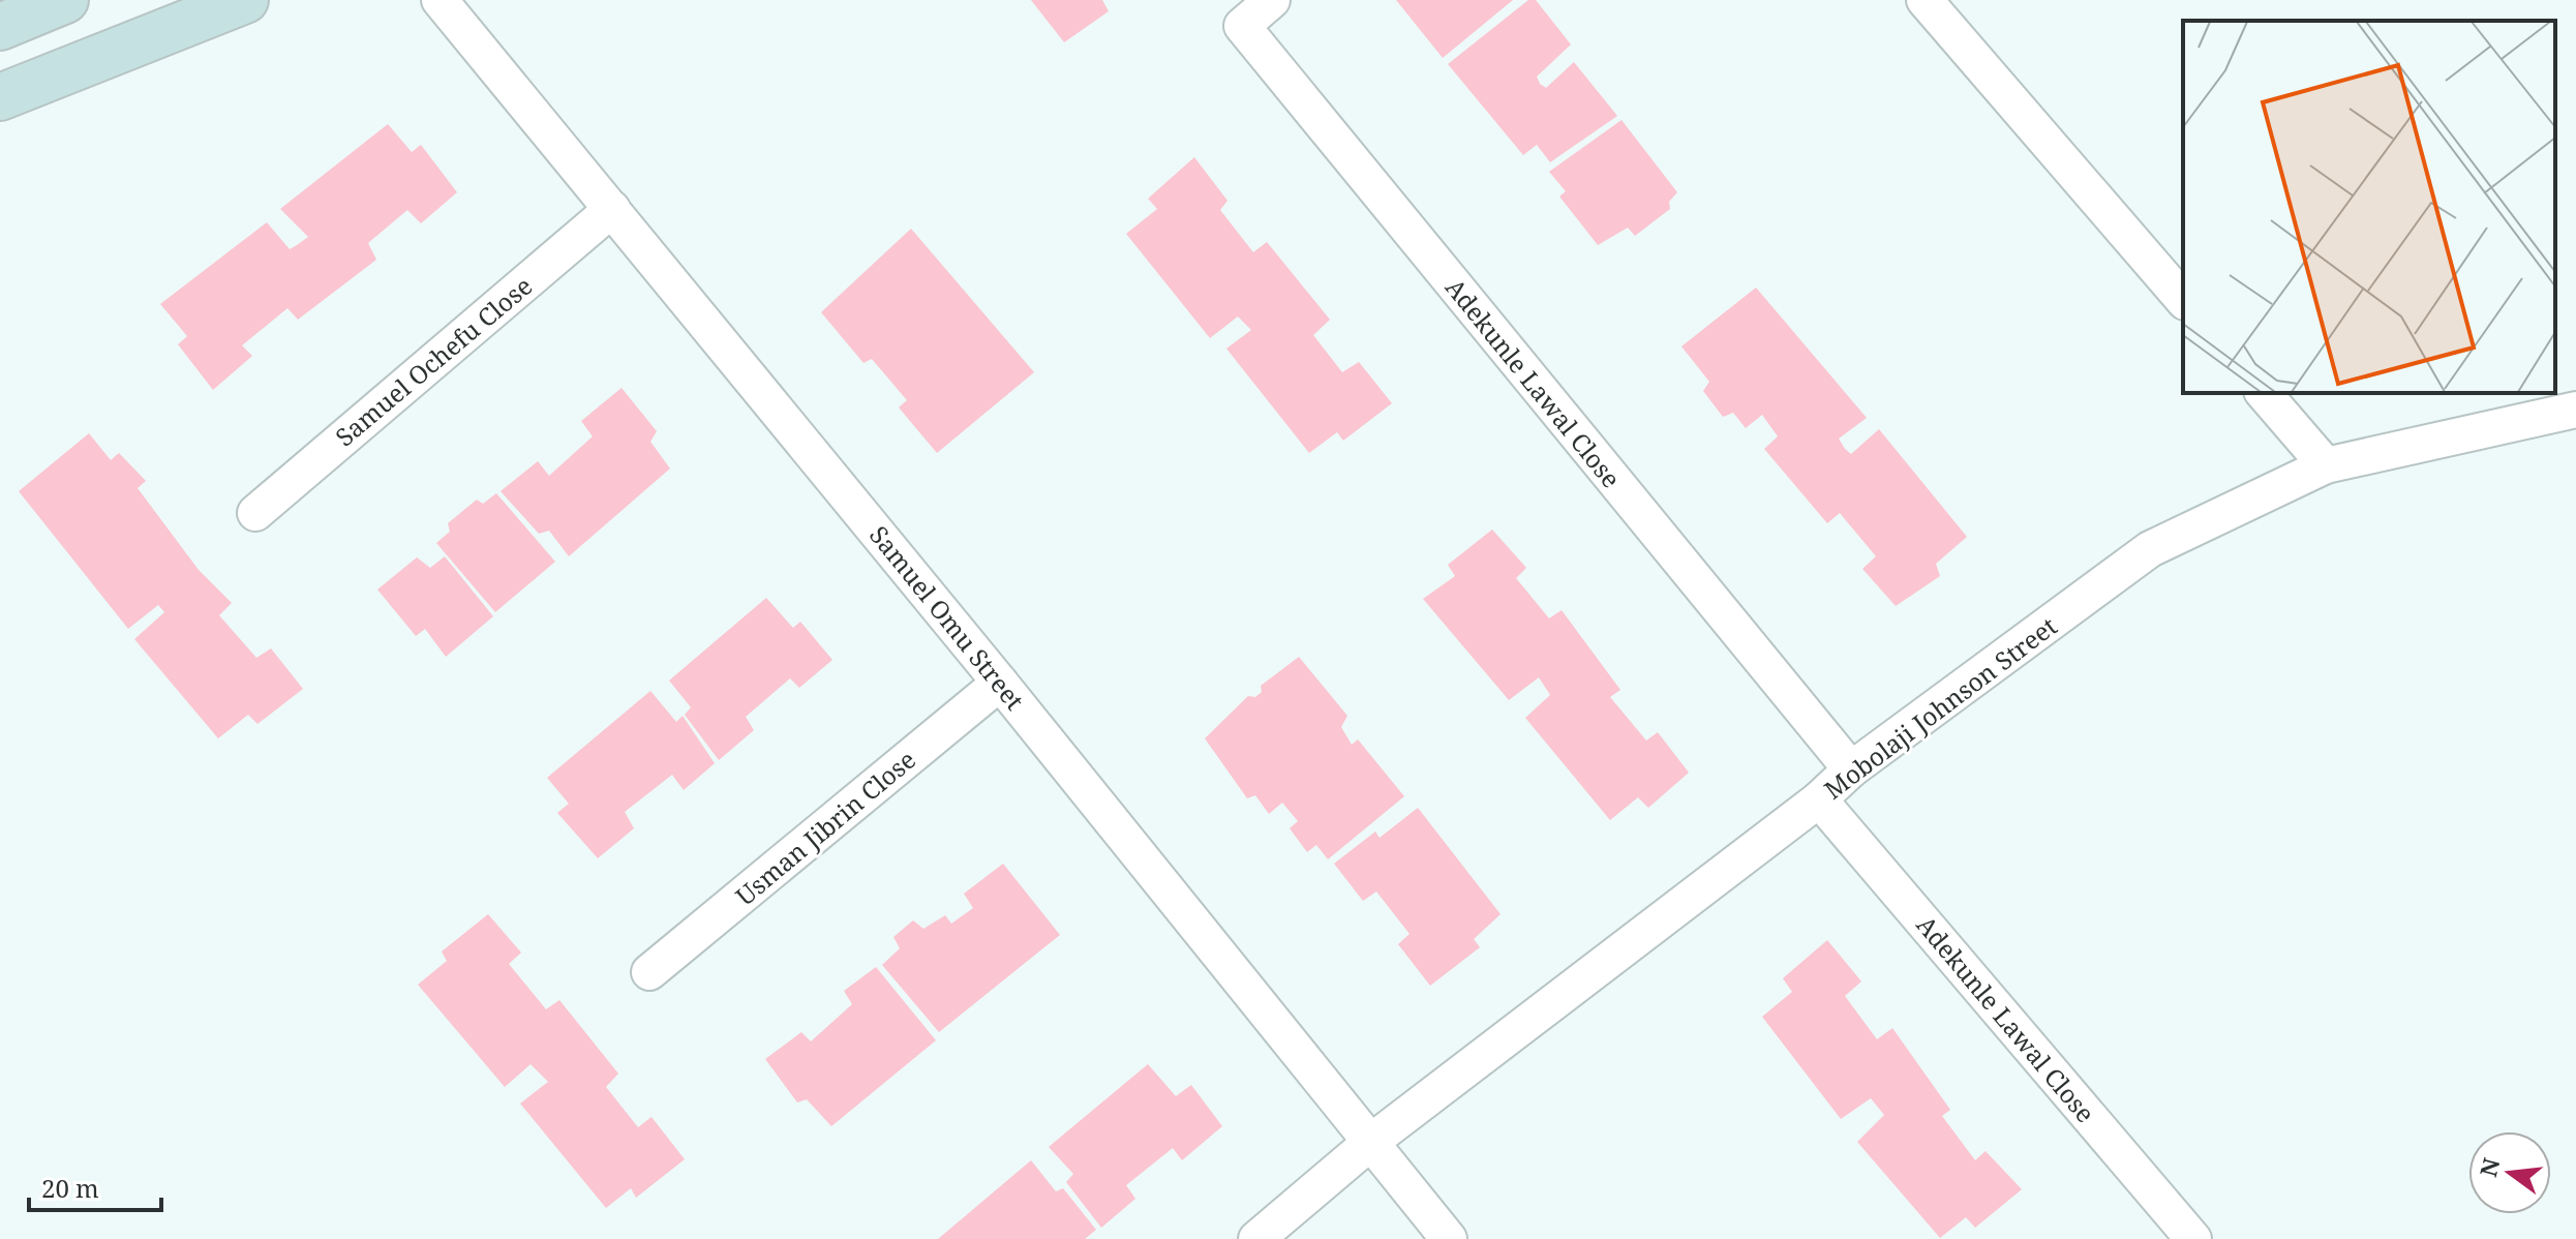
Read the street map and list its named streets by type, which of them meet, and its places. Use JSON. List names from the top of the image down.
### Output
{
  "streets": {
    "street": [
      "Samuel Ochefu Close",
      "Adekunle Lawal Close",
      "Samuel Omu Street",
      "Mobolaji Johnson Street",
      "Usman Jibrin Close"
    ]
  },
  "crossings": [
    ["Samuel Ochefu Close", "Samuel Omu Street"],
    ["Adekunle Lawal Close", "Mobolaji Johnson Street"],
    ["Samuel Omu Street", "Mobolaji Johnson Street"],
    ["Samuel Omu Street", "Usman Jibrin Close"]
  ],
  "scale_bar": "20 m",
  "north": "left"
}
